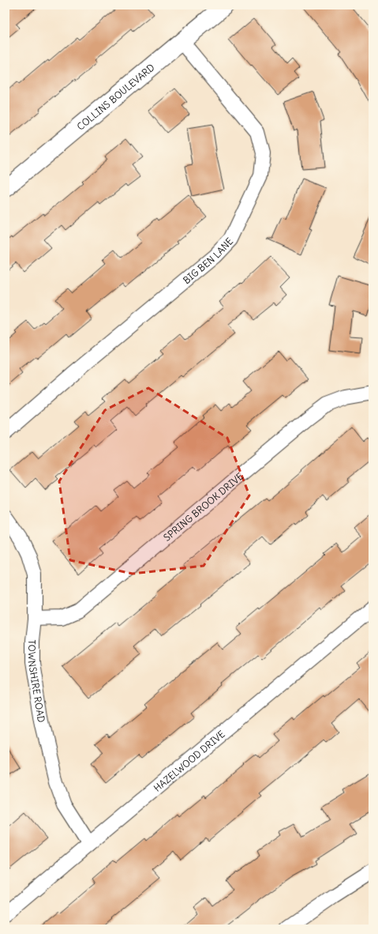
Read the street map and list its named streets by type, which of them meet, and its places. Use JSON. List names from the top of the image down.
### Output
{
  "streets": {
    "street": [
      "COLLINS BOULEVARD",
      "BIG BEN LANE",
      "SPRING BROOK DRIVE",
      "TOWNSHIRE ROAD",
      "HAZELWOOD DRIVE"
    ]
  },
  "crossings": [
    ["COLLINS BOULEVARD", "BIG BEN LANE"],
    ["SPRING BROOK DRIVE", "TOWNSHIRE ROAD"],
    ["TOWNSHIRE ROAD", "HAZELWOOD DRIVE"]
  ]
}
